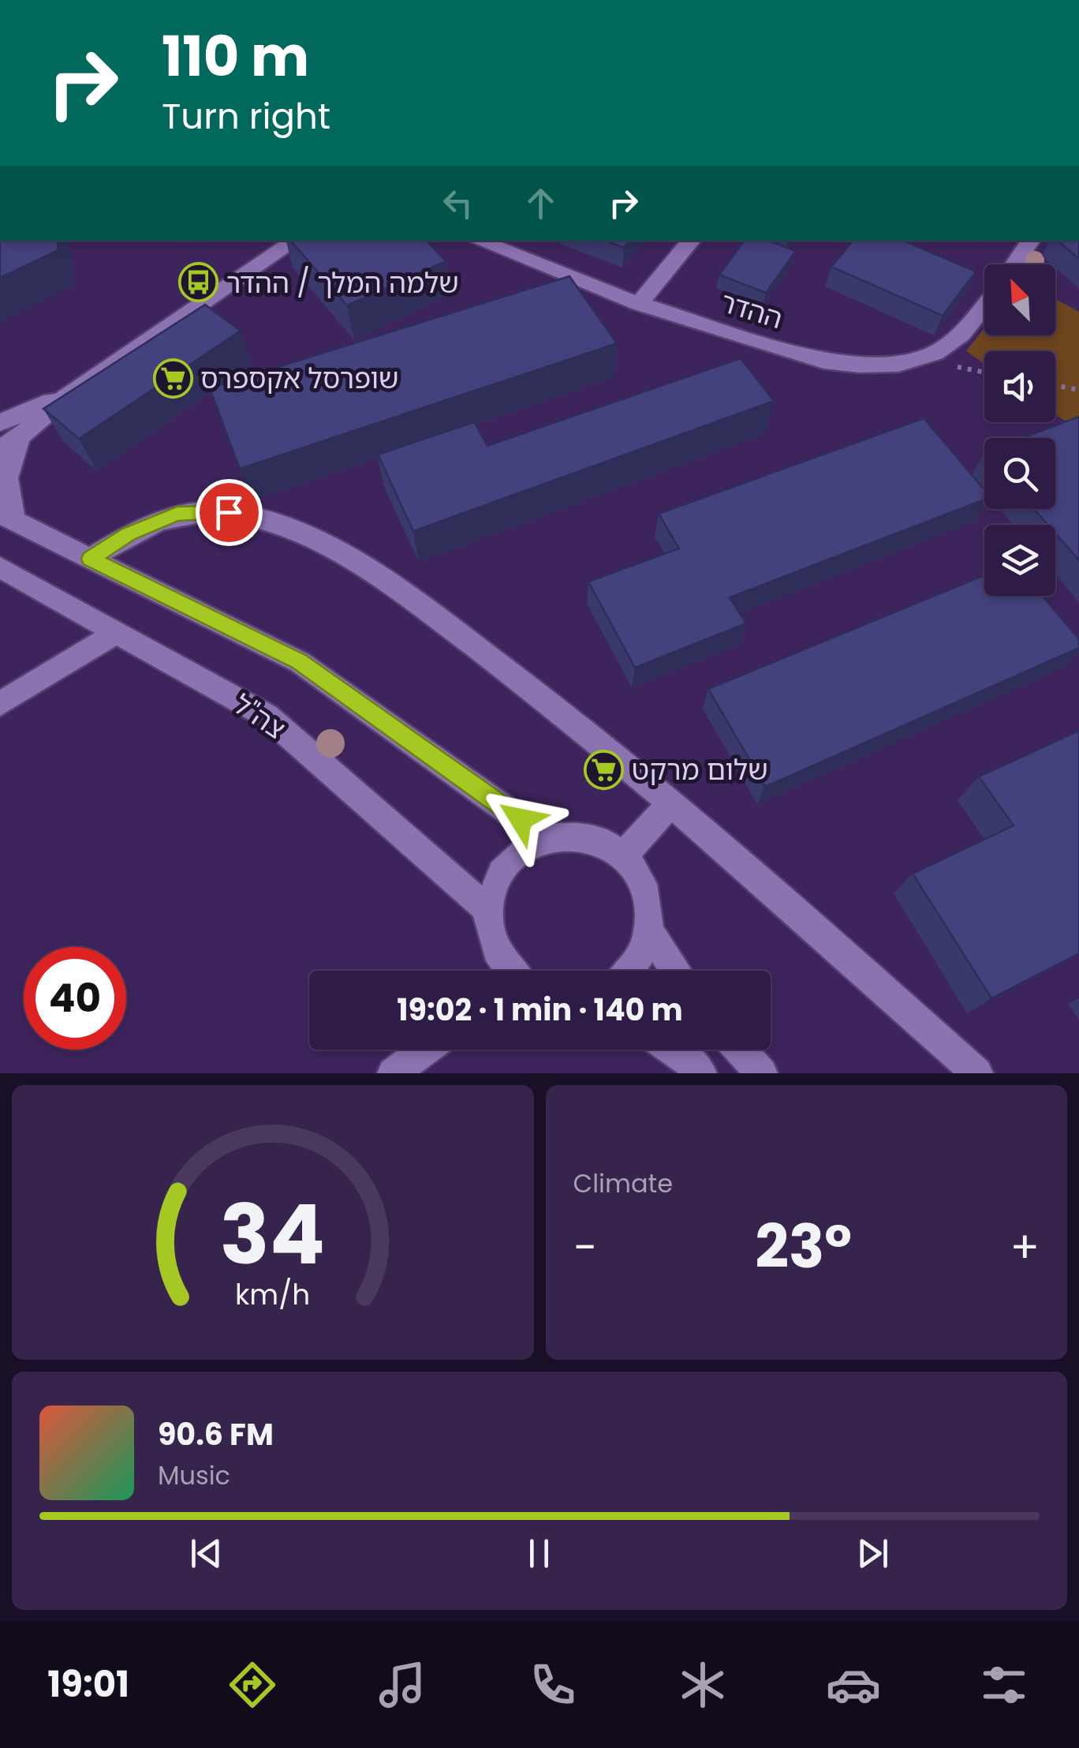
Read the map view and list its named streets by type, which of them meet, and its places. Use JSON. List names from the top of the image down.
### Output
{
  "streets": {
    "street": ["ההדר", "צה\"ל"]
  },
  "places": {
    "bus stop": ["שלמה המלך / ההדר"],
    "supermarket": ["שופרסל אקספרס", "שלום מרקט"]
  },
  "north": "top left",
  "page": {
    "turn": ["110 m", "Turn right"],
    "limit": "40",
    "trip": "19:02 · 1 min · 140 m",
    "tile": "Climate",
    "heat": ["−", "23°", "+"],
    "song": ["90.6 FM", "Music"],
    "tabs": "19:01",
    "gauge": ["34", "km/h"]
  }
}
